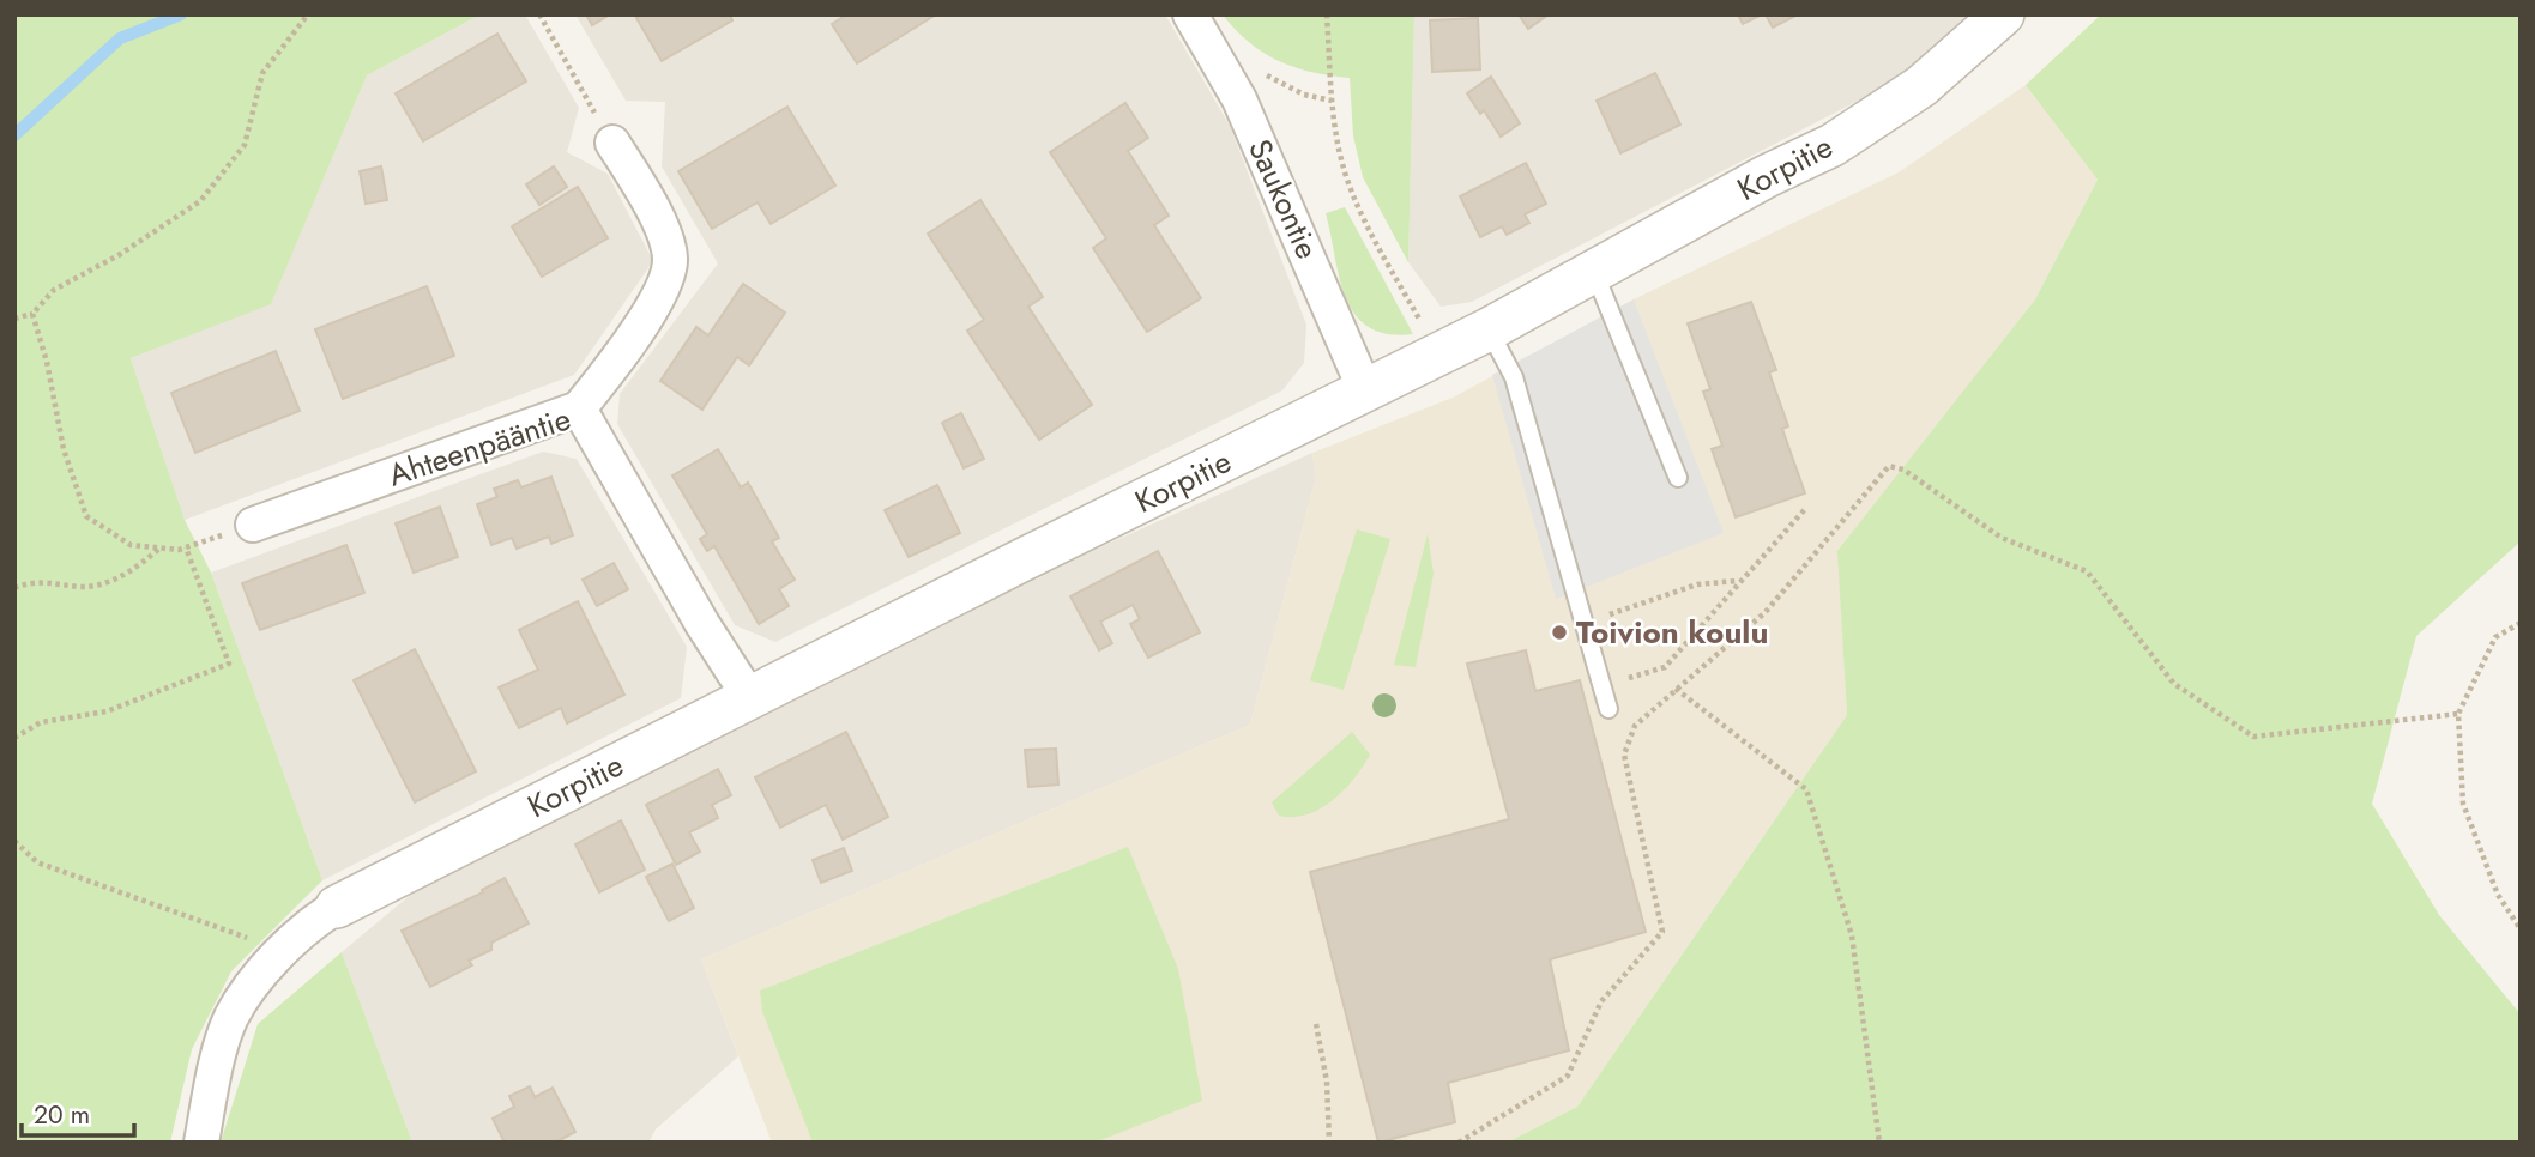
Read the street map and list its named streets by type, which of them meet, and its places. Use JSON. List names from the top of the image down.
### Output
{
  "streets": {
    "street": ["Korpitie", "Saukontie", "Ahteenpääntie"]
  },
  "crossings": [
    ["Korpitie", "Saukontie"],
    ["Korpitie", "Ahteenpääntie"]
  ],
  "places": ["Toivion koulu"],
  "scale_bar": "20 m"
}
